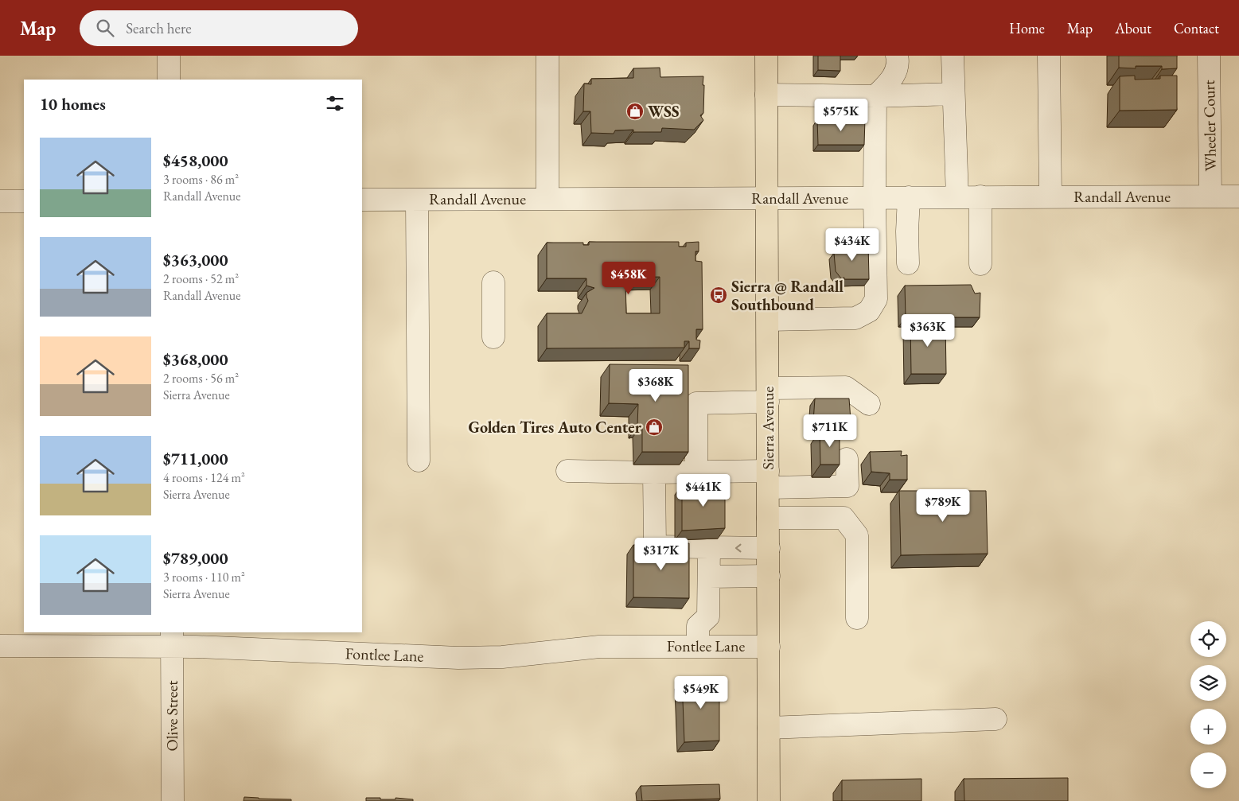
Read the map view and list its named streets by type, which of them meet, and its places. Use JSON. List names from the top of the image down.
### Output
{
  "streets": {
    "main road": ["Sierra Avenue"],
    "street": [
      "Wheeler Court",
      "Randall Avenue",
      "Fontlee Lane",
      "Olive Street"
    ]
  },
  "crossings": [
    ["Wheeler Court", "Randall Avenue"],
    ["Randall Avenue", "Sierra Avenue"],
    ["Sierra Avenue", "Fontlee Lane"],
    ["Fontlee Lane", "Olive Street"]
  ],
  "places": {
    "shop": ["WSS", "Golden Tires Auto Center"],
    "bus stop": ["Sierra @ Randall Southbound"]
  },
  "page": {
    "header": "Map",
    "search": "Search here",
    "nav": [
      "Home",
      "Map",
      "About",
      "Contact"
    ],
    "heading": "10 homes",
    "price": [
      "$575K",
      "$434K",
      "$458K",
      "$363K",
      "$368K",
      "$711K",
      "$441K",
      "$789K",
      "$317K",
      "$549K"
    ],
    "list": [
      {
        "name": "$458,000",
        "note": "3 rooms · 86 m² · Randall Avenue"
      },
      {
        "name": "$363,000",
        "note": "2 rooms · 52 m² · Randall Avenue"
      },
      {
        "name": "$368,000",
        "note": "2 rooms · 56 m² · Sierra Avenue"
      },
      {
        "name": "$711,000",
        "note": "4 rooms · 124 m² · Sierra Avenue"
      },
      {
        "name": "$789,000",
        "note": "3 rooms · 110 m² · Sierra Avenue"
      }
    ],
    "map_buttons": ["+", "−"]
  }
}
